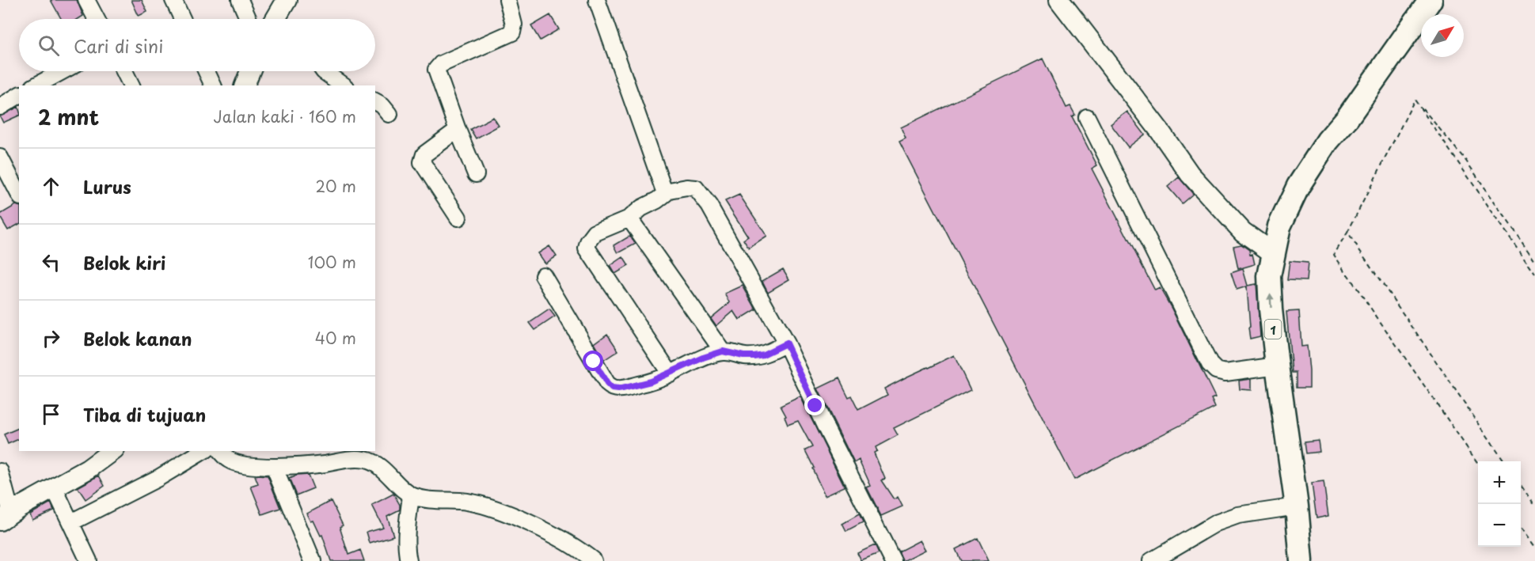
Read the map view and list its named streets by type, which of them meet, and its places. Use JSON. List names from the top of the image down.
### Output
{
  "streets": {
    "highway": ["1"]
  },
  "north": "top right",
  "page": {
    "search": "Cari di sini",
    "heading": ["2 mnt", "Jalan kaki · 160 m"],
    "list": [
      ["Lurus", "20 m"],
      ["Belok kiri", "100 m"],
      ["Belok kanan", "40 m"],
      "Tiba di tujuan"
    ],
    "map_buttons": ["+", "−"]
  }
}
